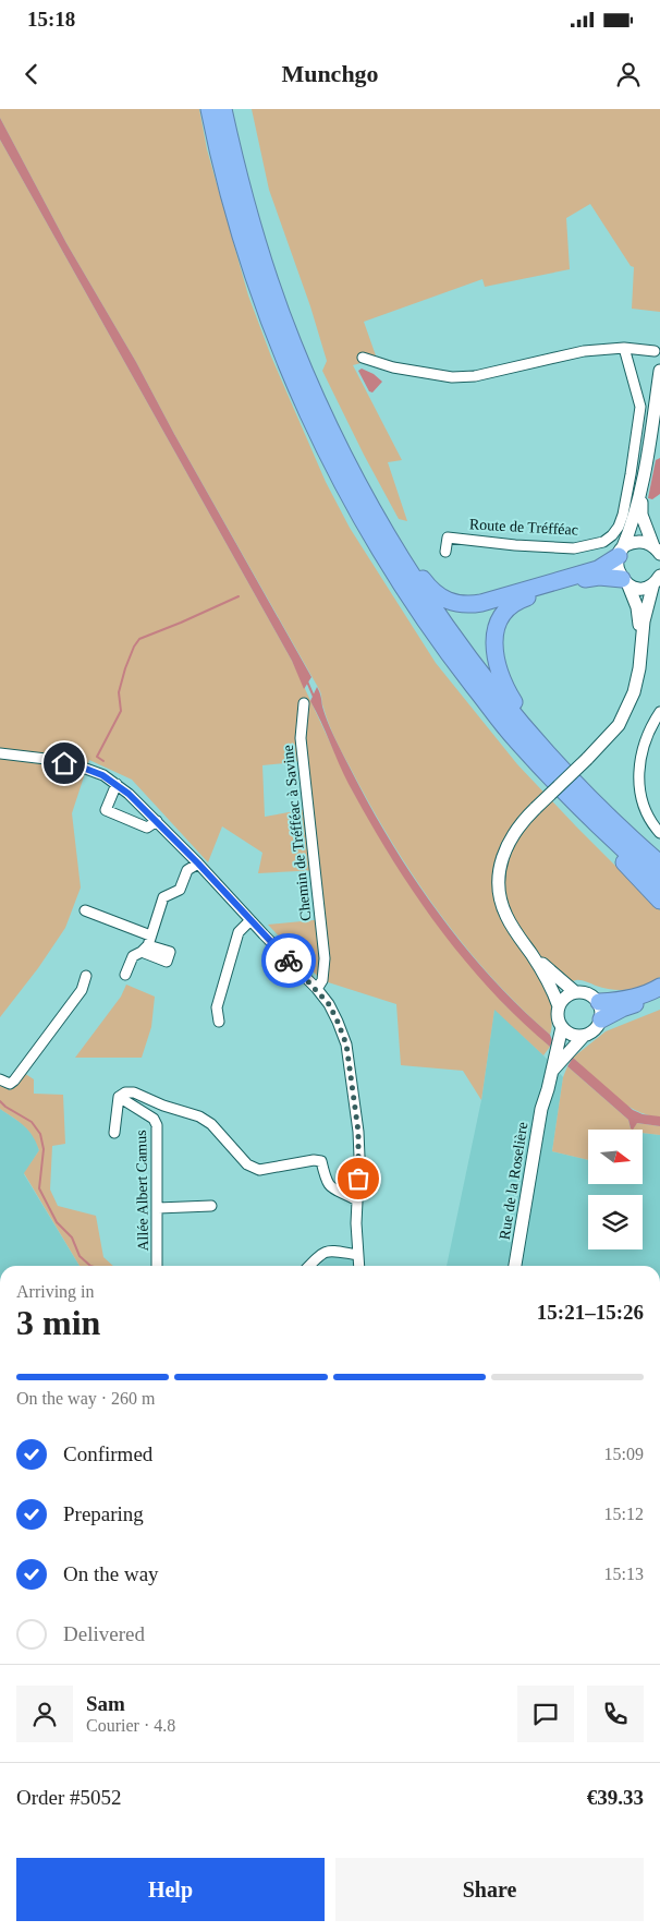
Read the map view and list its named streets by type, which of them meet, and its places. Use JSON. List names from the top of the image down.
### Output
{
  "streets": {
    "street": [
      "Route de Tréfféac",
      "Chemin de Tréfféac à Savine",
      "Rue de la Roselière",
      "Allée Albert Camus"
    ]
  },
  "north": "right",
  "page": {
    "status": "15:18",
    "header": "Munchgo",
    "heading": ["3 min", "Arriving in", "15:21–15:26"],
    "panel": [
      "Sam",
      "Courier · 4.8",
      "Order #5052",
      "€39.33"
    ],
    "bar": "On the way · 260 m",
    "list": [
      ["Confirmed", "15:09"],
      ["Preparing", "15:12"],
      ["On the way", "15:13"],
      "Delivered"
    ],
    "buttons": ["Help", "Share"]
  }
}
